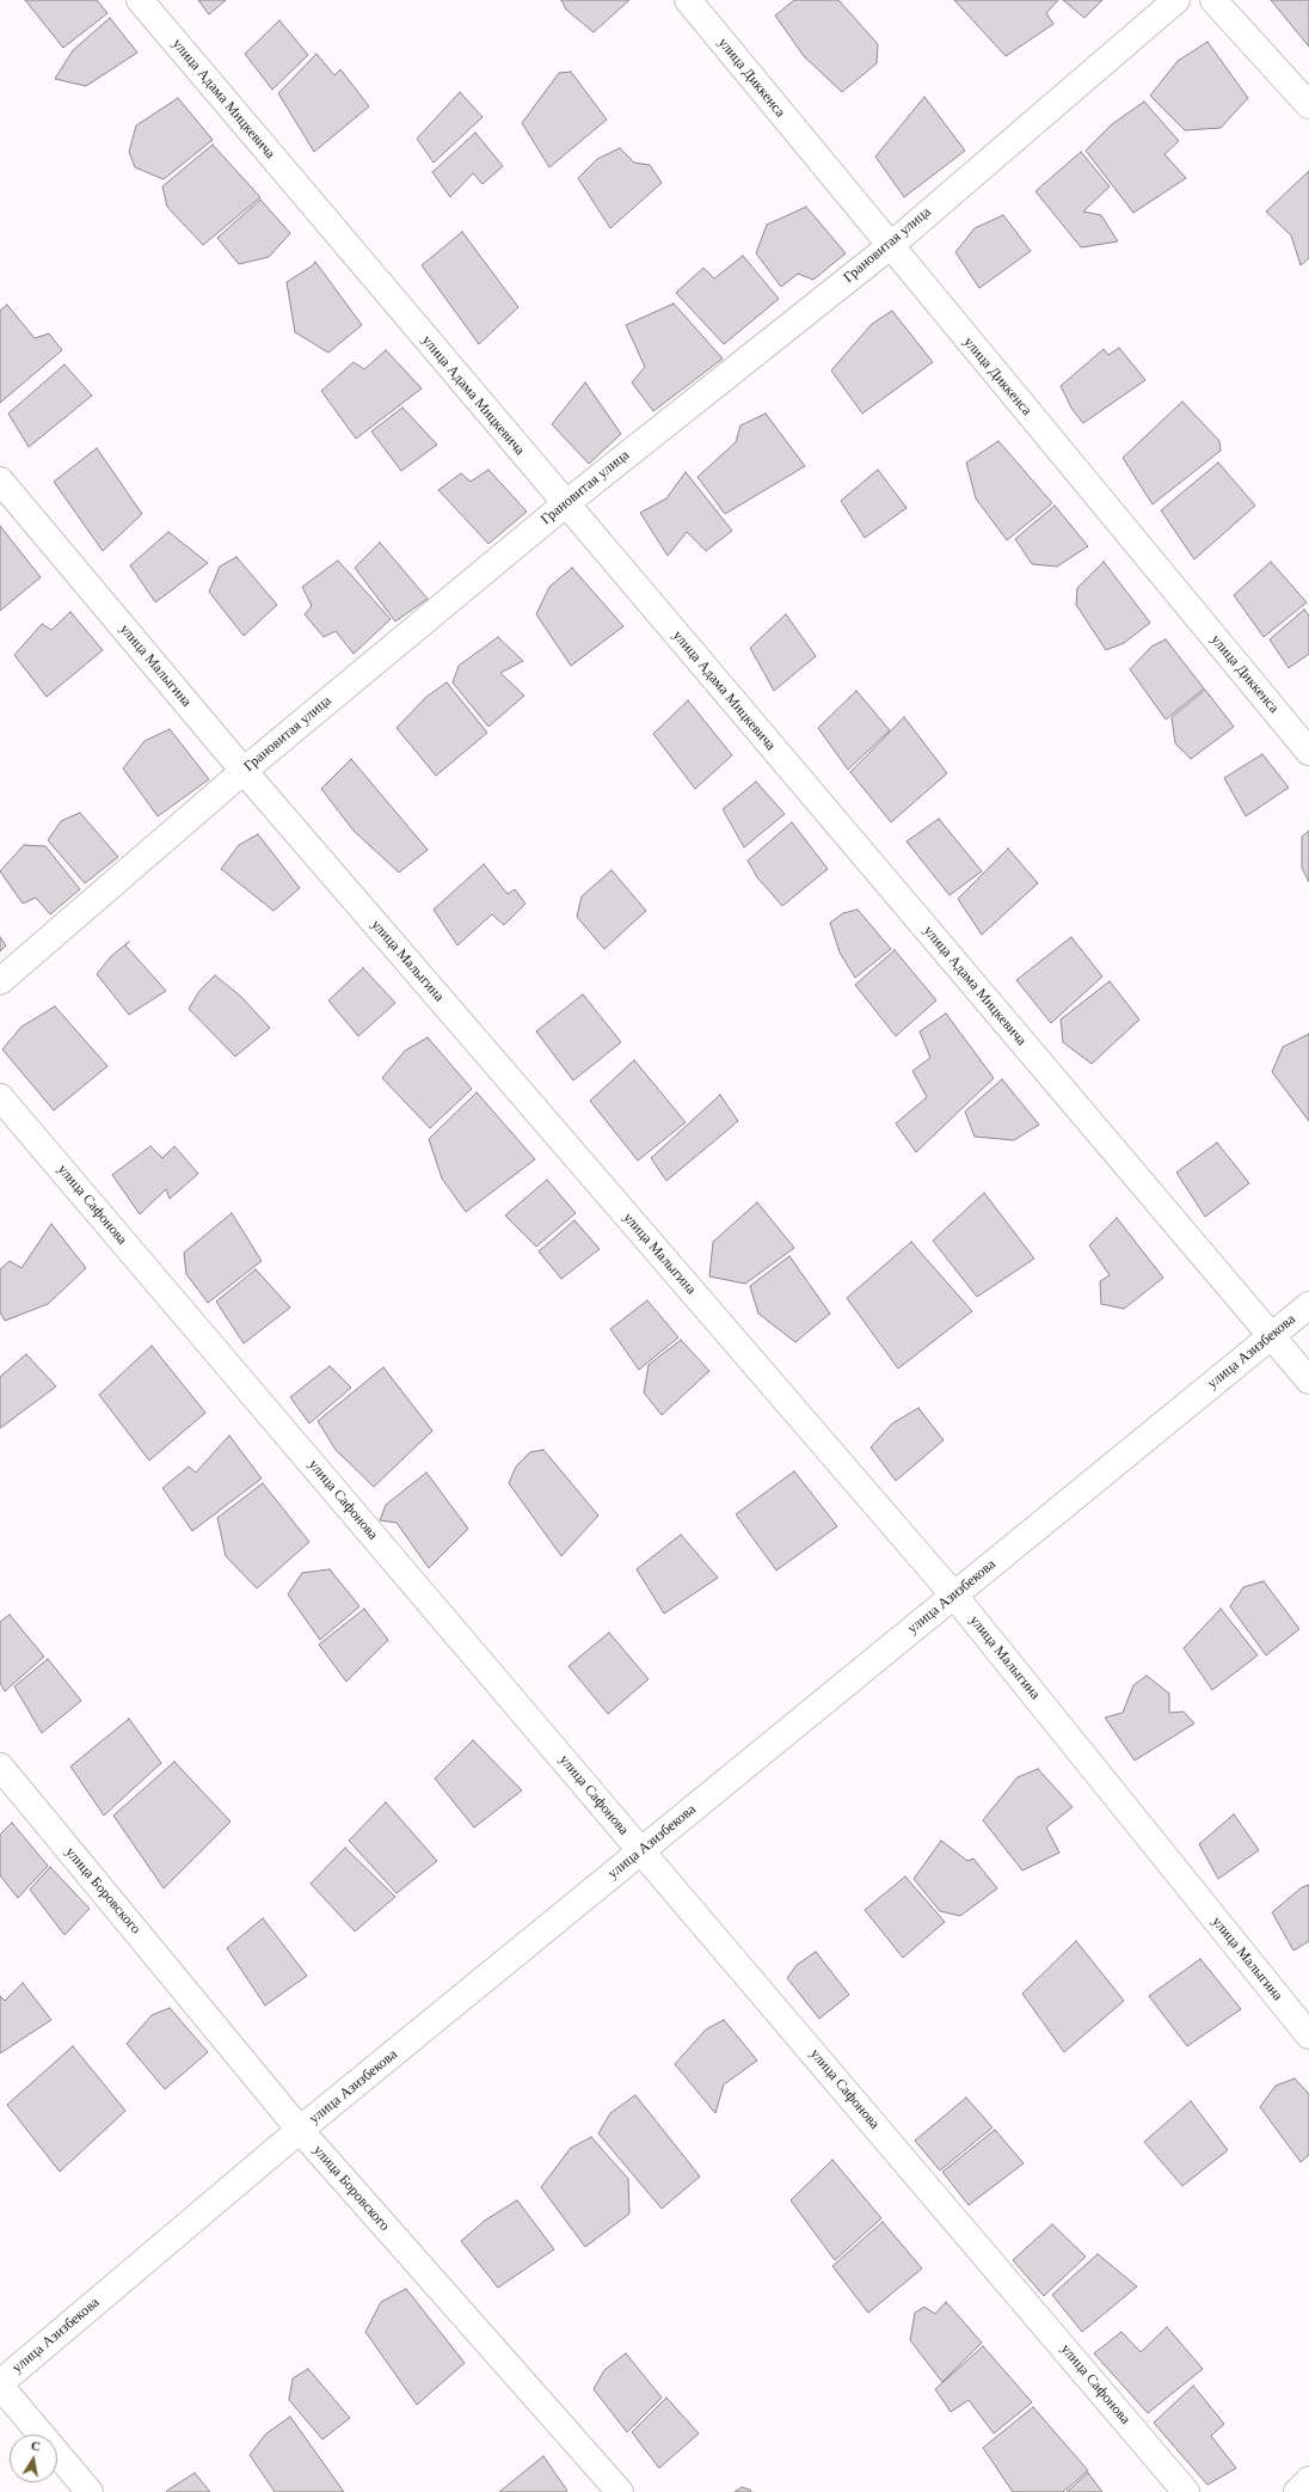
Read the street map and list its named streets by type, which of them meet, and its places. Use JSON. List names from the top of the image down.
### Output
{
  "streets": {
    "street": [
      "улица Диккенса",
      "улица Адама Мицкевича",
      "Грановитая улица",
      "улица Малыгина",
      "улица Сафонова",
      "улица Азизбекова",
      "улица Боровского"
    ]
  },
  "crossings": [
    ["улица Диккенса", "Грановитая улица"],
    ["улица Адама Мицкевича", "Грановитая улица"],
    ["улица Адама Мицкевича", "улица Азизбекова"],
    ["Грановитая улица", "улица Малыгина"],
    ["улица Малыгина", "улица Азизбекова"],
    ["улица Сафонова", "улица Азизбекова"],
    ["улица Азизбекова", "улица Боровского"]
  ],
  "north": "top"
}
